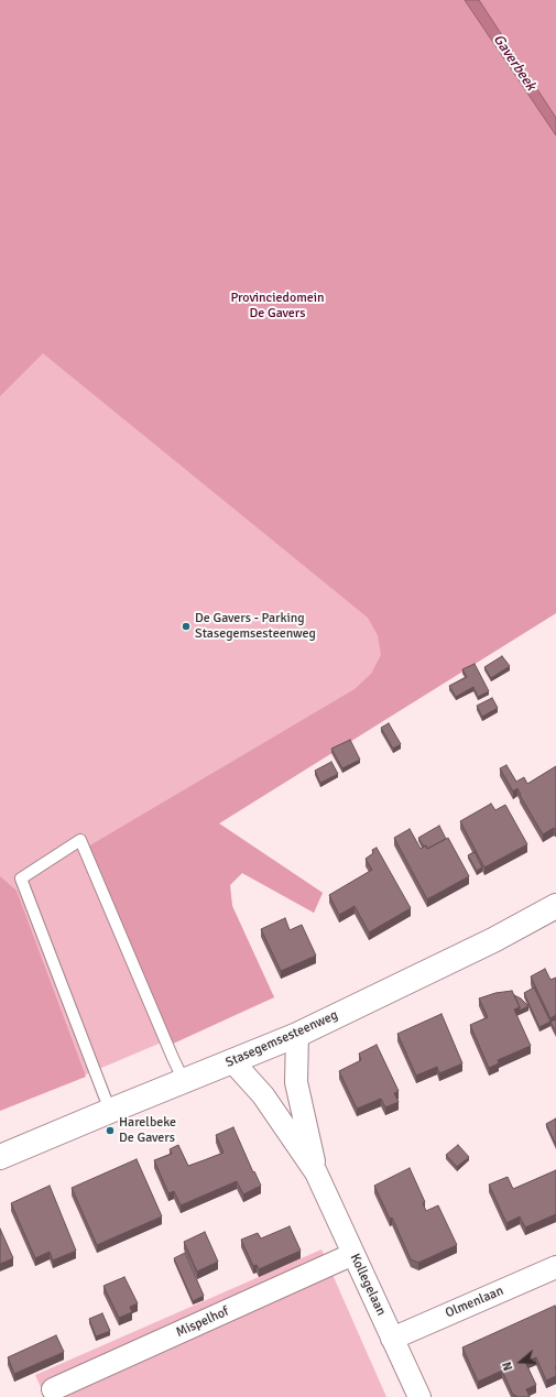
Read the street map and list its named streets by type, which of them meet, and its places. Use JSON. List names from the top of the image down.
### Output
{
  "streets": {
    "street": [
      "Stasegemsesteenweg",
      "Kollegelaan",
      "Olmenlaan",
      "Mispelhof"
    ]
  },
  "crossings": [
    ["Stasegemsesteenweg", "Kollegelaan"],
    ["Kollegelaan", "Olmenlaan"],
    ["Kollegelaan", "Mispelhof"]
  ],
  "water": ["Gaverbeek"],
  "parks": ["Provinciedomein De Gavers"],
  "places": ["De Gavers - Parking Stasegemsesteenweg", "Harelbeke De Gavers"],
  "north": "left"
}
